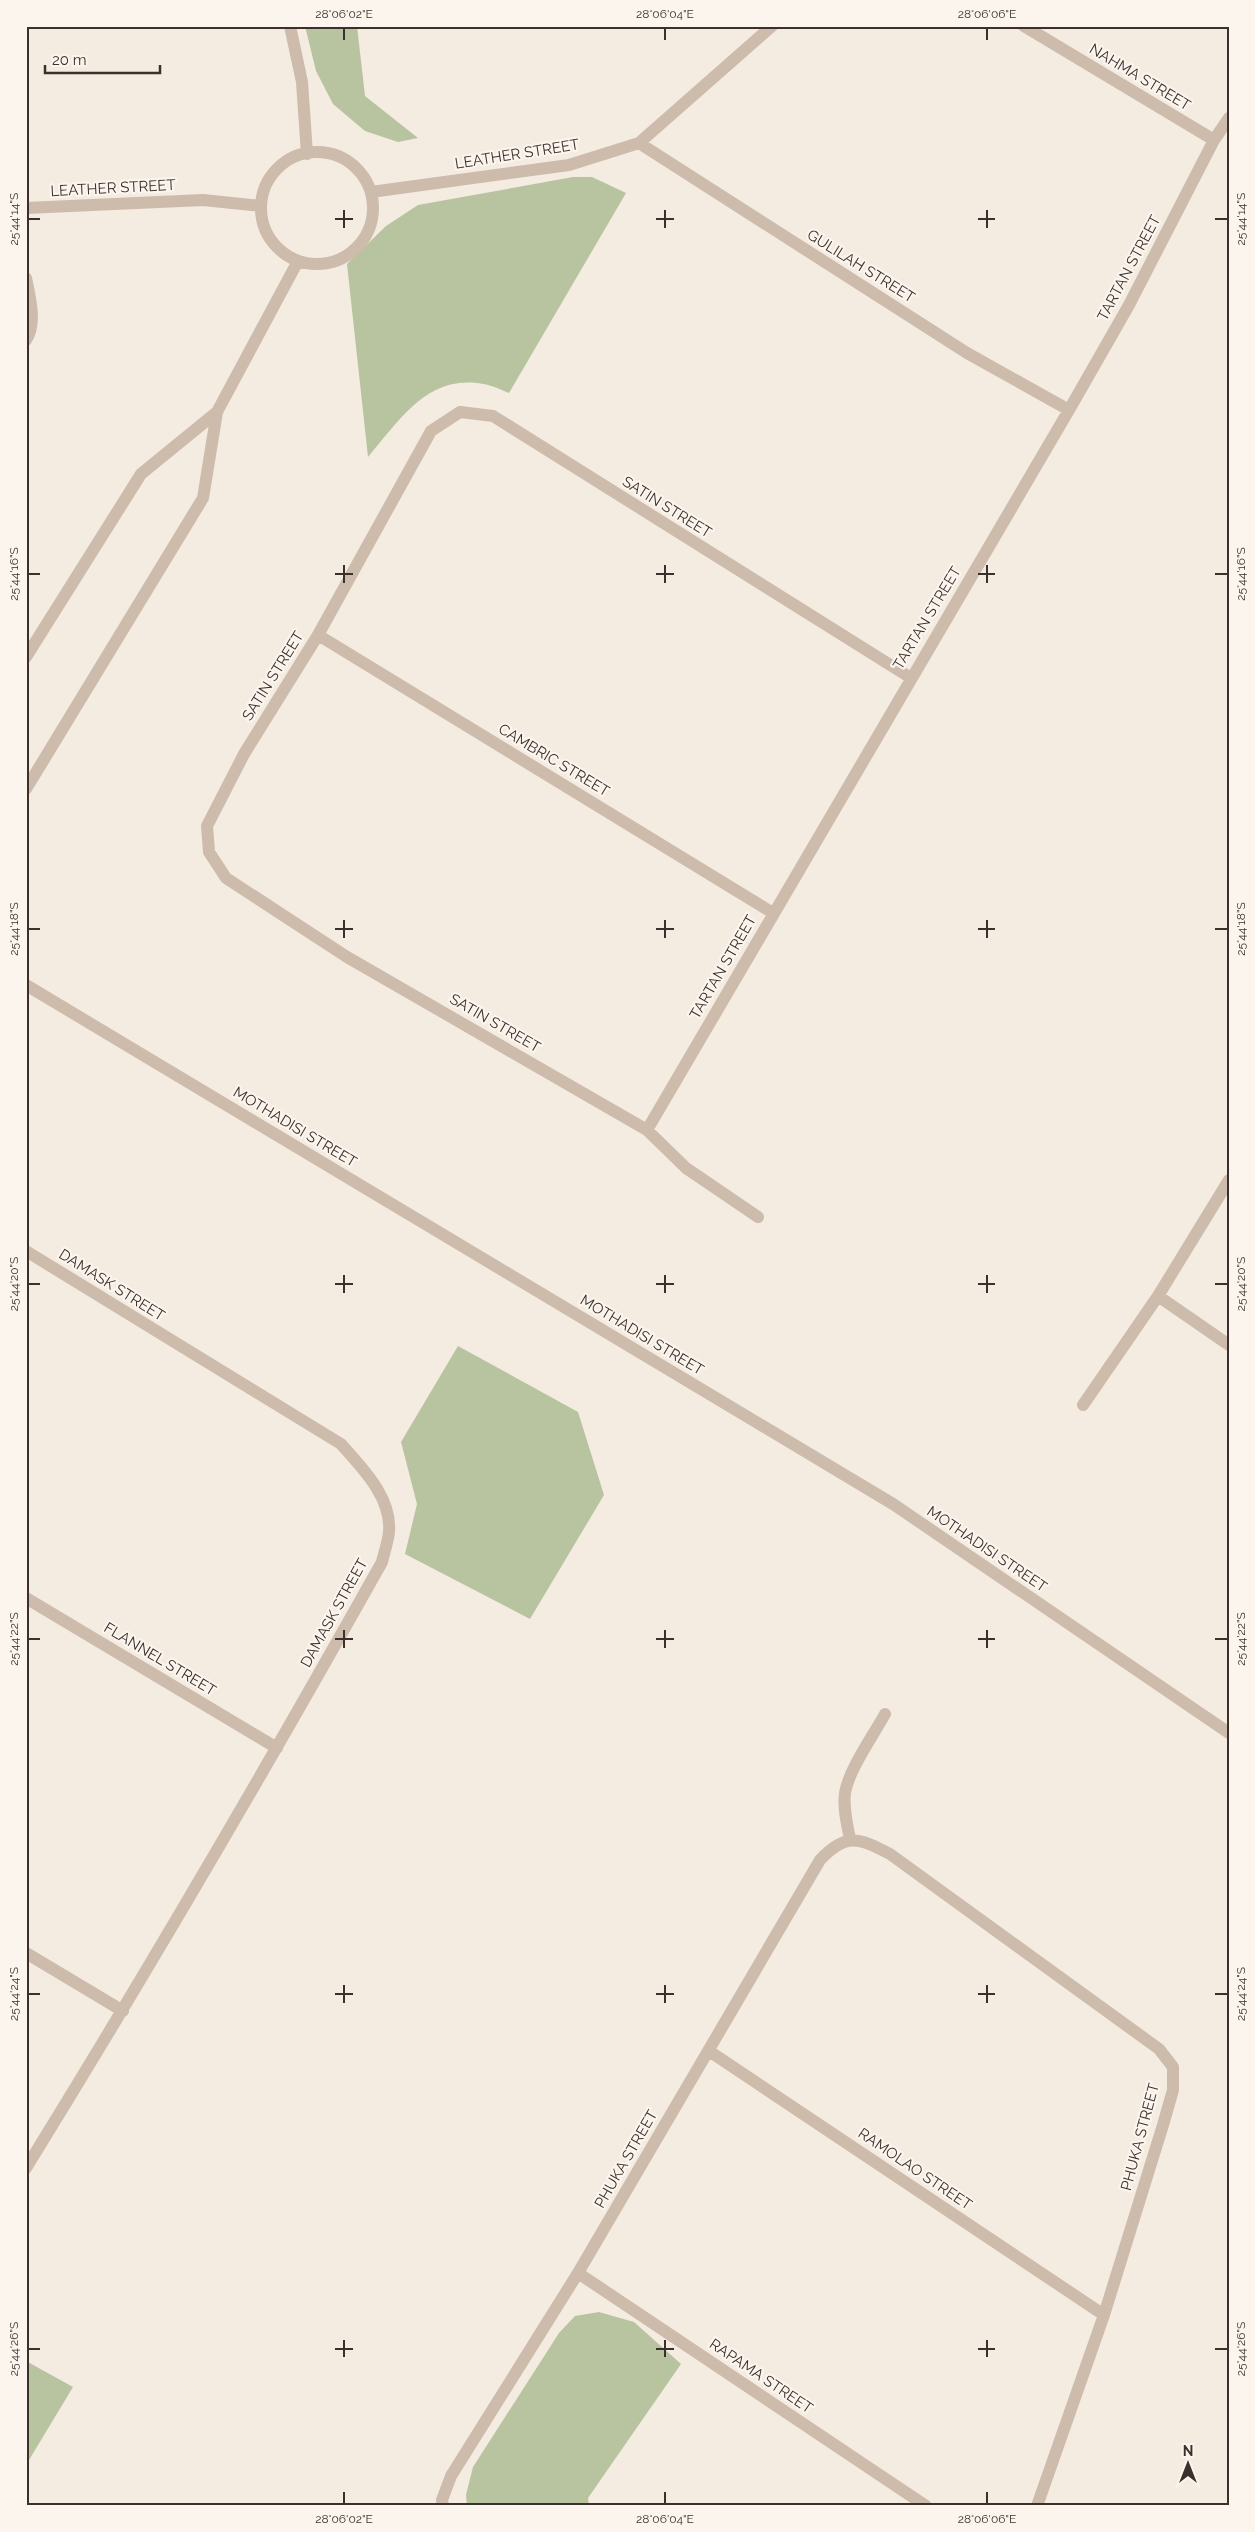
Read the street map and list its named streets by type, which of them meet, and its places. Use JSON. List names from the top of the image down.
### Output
{
  "streets": {
    "street": [
      "NAHMA STREET",
      "LEATHER STREET",
      "GULILAH STREET",
      "TARTAN STREET",
      "SATIN STREET",
      "CAMBRIC STREET",
      "MOTHADISI STREET",
      "DAMASK STREET",
      "FLANNEL STREET",
      "PHUKA STREET",
      "RAMOLAO STREET",
      "RAPAMA STREET"
    ]
  },
  "crossings": [
    ["NAHMA STREET", "TARTAN STREET"],
    ["LEATHER STREET", "GULILAH STREET"],
    ["GULILAH STREET", "TARTAN STREET"],
    ["TARTAN STREET", "SATIN STREET"],
    ["TARTAN STREET", "CAMBRIC STREET"],
    ["SATIN STREET", "CAMBRIC STREET"],
    ["DAMASK STREET", "FLANNEL STREET"],
    ["PHUKA STREET", "RAMOLAO STREET"],
    ["PHUKA STREET", "RAPAMA STREET"]
  ],
  "scale_bar": "20 m",
  "north": "top",
  "coordinates": [
    "28°06'02\"E",
    "28°06'04\"E",
    "28°06'06\"E",
    "25°44'14\"S",
    "25°44'16\"S",
    "25°44'18\"S",
    "25°44'20\"S",
    "25°44'22\"S",
    "25°44'24\"S",
    "25°44'26\"S"
  ]
}
